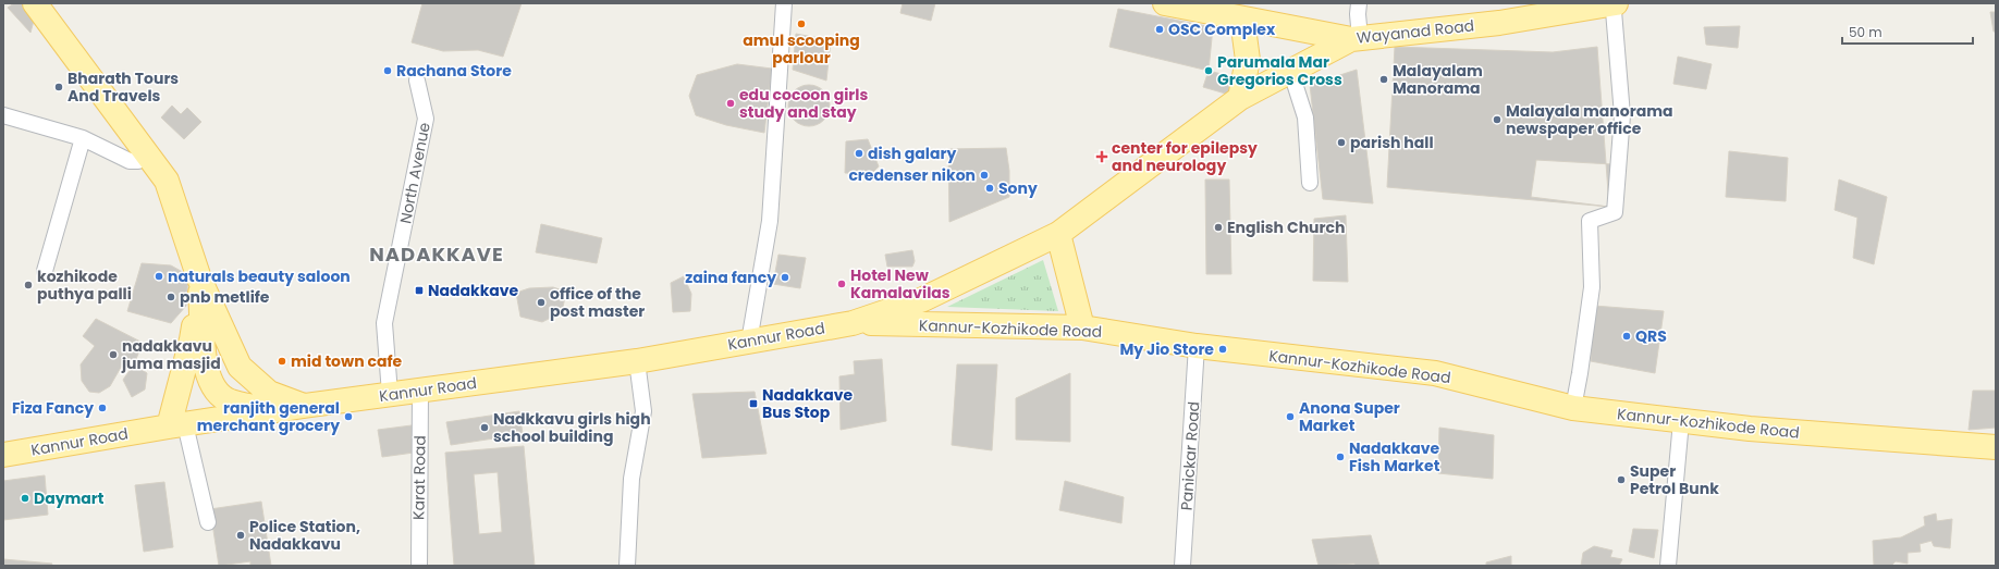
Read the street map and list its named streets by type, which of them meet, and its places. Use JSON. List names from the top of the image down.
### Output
{
  "streets": {
    "main road": ["Wayanad Road", "Kannur-Kozhikode Road", "Kannur Road"],
    "street": ["North Avenue", "Panickar Road", "Karat Road"]
  },
  "crossings": [
    ["North Avenue", "Kannur Road"],
    ["Kannur-Kozhikode Road", "Kannur Road"],
    ["Kannur-Kozhikode Road", "Panickar Road"],
    ["Kannur Road", "Karat Road"]
  ],
  "districts": ["NADAKKAVE"],
  "places": {
    "other": [
      "amul scooping parlour",
      "OSC Complex",
      "Rachana Store",
      "Parumala Mar Gregorios Cross",
      "Malayalam Manorama",
      "Bharath Tours And Travels",
      "edu cocoon girls study and stay",
      "Malayala manorama newspaper office",
      "parish hall",
      "dish galary",
      "credenser nikon",
      "Sony",
      "English Church",
      "naturals beauty saloon",
      "zaina fancy",
      "Hotel New Kamalavilas",
      "kozhikode puthya palli",
      "pnb metlife",
      "office of the post master",
      "QRS",
      "My Jio Store",
      "nadakkavu juma masjid",
      "mid town cafe",
      "Fiza Fancy",
      "ranjith general merchant grocery",
      "Anona Super Market",
      "Nadkkavu girls high school building",
      "Nadakkave Fish Market",
      "Super Petrol Bunk",
      "Daymart",
      "Police Station, Nadakkavu"
    ],
    "health": ["center for epilepsy and neurology"],
    "transit": ["Nadakkave", "Nadakkave Bus Stop"]
  },
  "scale_bar": "50 m"
}
